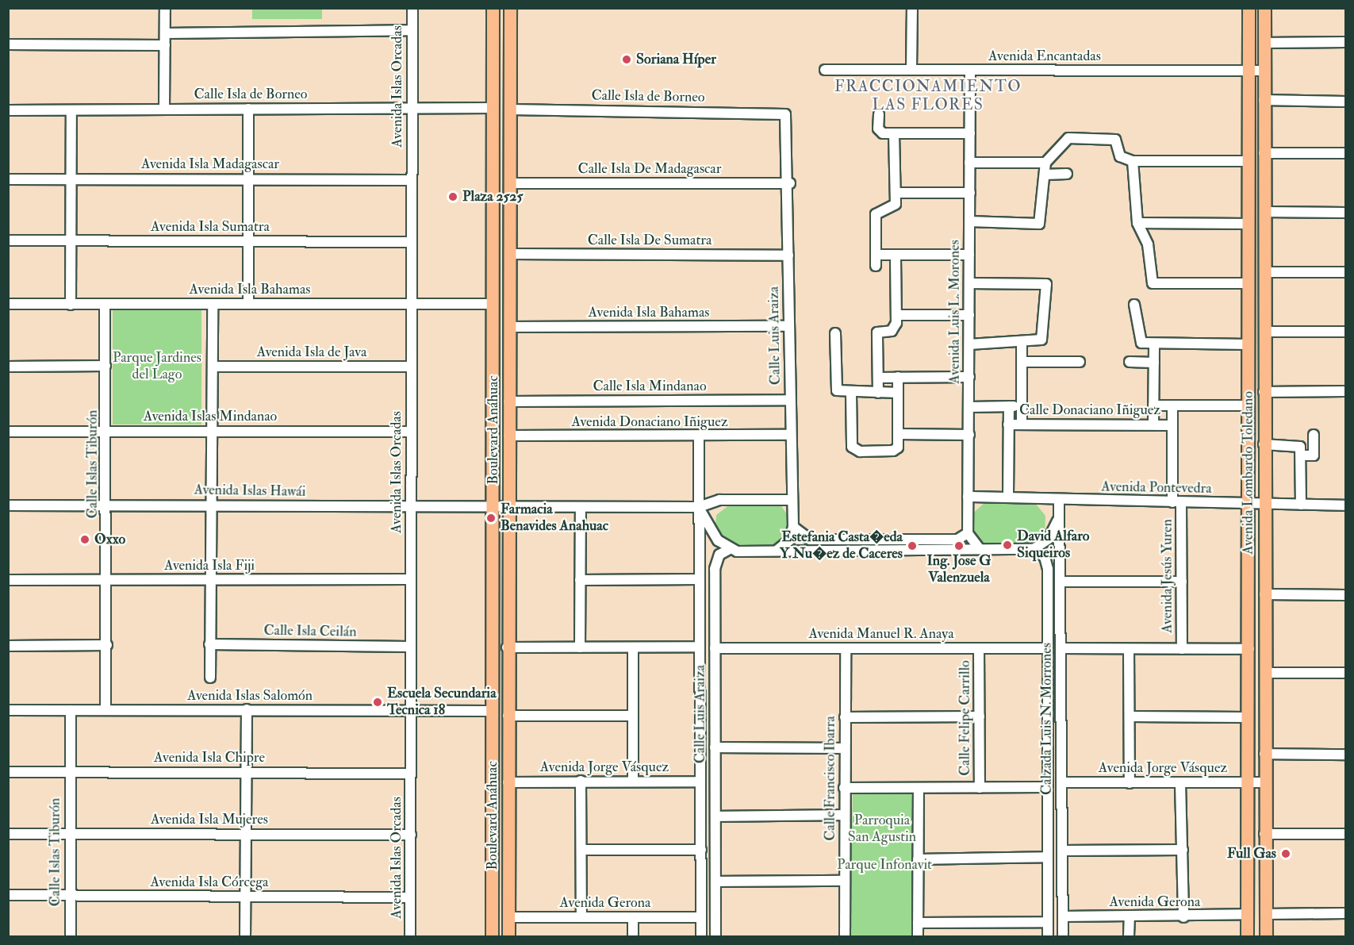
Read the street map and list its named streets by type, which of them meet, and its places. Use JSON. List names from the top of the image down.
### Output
{
  "streets": {
    "main road": ["Boulevard Anáhuac", "Avenida Lombardo Toledano"],
    "street": [
      "Avenida Encantadas",
      "Avenida Islas Orcadas",
      "Calle Isla de Borneo",
      "Avenida Isla Madagascar",
      "Calle Isla De Madagascar",
      "Avenida Isla Sumatra",
      "Calle Isla De Sumatra",
      "Avenida Isla Bahamas",
      "Avenida Luis L. Morones",
      "Calle Luis Araiza",
      "Avenida Isla de Java",
      "Calle Isla Mindanao",
      "Calle Donaciano Iñiguez",
      "Avenida Islas Mindanao",
      "Avenida Donaciano Iñiguez",
      "Calle Islas Tiburón",
      "Avenida Pontevedra",
      "Avenida Islas Hawái",
      "Avenida Isla Fiji",
      "Avenida Jesús Yuren",
      "Calle Isla Ceilán",
      "Avenida Manuel R. Anaya",
      "Avenida Islas Salomón",
      "Calle Felipe Carrillo",
      "Calzada Luis N. Morrones",
      "Avenida Isla Chipre",
      "Avenida Jorge Vásquez",
      "Calle Francisco Ibarra",
      "Avenida Isla Mujeres",
      "Avenida Isla Córcega",
      "Avenida Gerona"
    ]
  },
  "crossings": [
    ["Avenida Encantadas", "Avenida Luis L. Morones"],
    ["Avenida Encantadas", "Avenida Lombardo Toledano"],
    ["Avenida Islas Orcadas", "Calle Isla de Borneo"],
    ["Avenida Islas Orcadas", "Avenida Isla Madagascar"],
    ["Avenida Islas Orcadas", "Avenida Isla Sumatra"],
    ["Avenida Islas Orcadas", "Avenida Isla Bahamas"],
    ["Avenida Islas Orcadas", "Avenida Isla de Java"],
    ["Avenida Islas Orcadas", "Avenida Islas Mindanao"],
    ["Avenida Islas Orcadas", "Avenida Islas Hawái"],
    ["Avenida Islas Orcadas", "Avenida Isla Fiji"],
    ["Avenida Islas Orcadas", "Calle Isla Ceilán"],
    ["Avenida Islas Orcadas", "Avenida Islas Salomón"],
    ["Avenida Islas Orcadas", "Avenida Isla Chipre"],
    ["Avenida Islas Orcadas", "Avenida Isla Mujeres"],
    ["Avenida Islas Orcadas", "Avenida Isla Córcega"],
    ["Calle Isla de Borneo", "Calle Luis Araiza"],
    ["Calle Isla de Borneo", "Boulevard Anáhuac"],
    ["Calle Isla De Madagascar", "Calle Luis Araiza"],
    ["Calle Isla De Madagascar", "Boulevard Anáhuac"],
    ["Calle Isla De Sumatra", "Calle Luis Araiza"],
    ["Calle Isla De Sumatra", "Boulevard Anáhuac"],
    ["Avenida Isla Bahamas", "Calle Luis Araiza"],
    ["Avenida Isla Bahamas", "Boulevard Anáhuac"],
    ["Avenida Isla Bahamas", "Calle Islas Tiburón"],
    ["Avenida Luis L. Morones", "Calle Donaciano Iñiguez"],
    ["Avenida Luis L. Morones", "Avenida Pontevedra"],
    ["Calle Luis Araiza", "Calle Isla Mindanao"],
    ["Calle Luis Araiza", "Avenida Donaciano Iñiguez"],
    ["Calle Luis Araiza", "Avenida Manuel R. Anaya"],
    ["Calle Luis Araiza", "Avenida Jorge Vásquez"],
    ["Calle Luis Araiza", "Avenida Gerona"],
    ["Calle Isla Mindanao", "Boulevard Anáhuac"],
    ["Calle Donaciano Iñiguez", "Avenida Lombardo Toledano"],
    ["Calle Donaciano Iñiguez", "Avenida Jesús Yuren"],
    ["Avenida Islas Mindanao", "Calle Islas Tiburón"],
    ["Avenida Donaciano Iñiguez", "Boulevard Anáhuac"],
    ["Boulevard Anáhuac", "Avenida Islas Hawái"],
    ["Boulevard Anáhuac", "Avenida Islas Salomón"],
    ["Boulevard Anáhuac", "Avenida Jorge Vásquez"],
    ["Boulevard Anáhuac", "Avenida Gerona"],
    ["Calle Islas Tiburón", "Avenida Islas Hawái"],
    ["Calle Islas Tiburón", "Avenida Isla Fiji"],
    ["Calle Islas Tiburón", "Avenida Islas Salomón"],
    ["Calle Islas Tiburón", "Avenida Isla Chipre"],
    ["Calle Islas Tiburón", "Avenida Isla Mujeres"],
    ["Calle Islas Tiburón", "Avenida Isla Córcega"],
    ["Avenida Lombardo Toledano", "Avenida Pontevedra"],
    ["Avenida Lombardo Toledano", "Avenida Jorge Vásquez"],
    ["Avenida Lombardo Toledano", "Avenida Gerona"],
    ["Avenida Pontevedra", "Avenida Jesús Yuren"],
    ["Avenida Pontevedra", "Calzada Luis N. Morrones"],
    ["Avenida Manuel R. Anaya", "Calle Felipe Carrillo"],
    ["Avenida Manuel R. Anaya", "Calzada Luis N. Morrones"],
    ["Avenida Manuel R. Anaya", "Calle Francisco Ibarra"],
    ["Calzada Luis N. Morrones", "Avenida Jorge Vásquez"],
    ["Calzada Luis N. Morrones", "Avenida Gerona"]
  ],
  "districts": ["FRACCIONAMIENTO LAS FLORES"],
  "parks": ["Parque Jardines del Lago", "Parroquia San Agustin", "Parque Infonavit"],
  "places": [
    "Soriana Híper",
    "Plaza 2525",
    "Farmacia Benavides Anahuac",
    "Oxxo",
    "David Alfaro Siqueiros",
    "Estefania Casta�eda Y Nu�ez de Caceres",
    "Ing. Jose G Valenzuela",
    "Escuela Secundaria Tecnica 18",
    "Full Gas"
  ]
}
